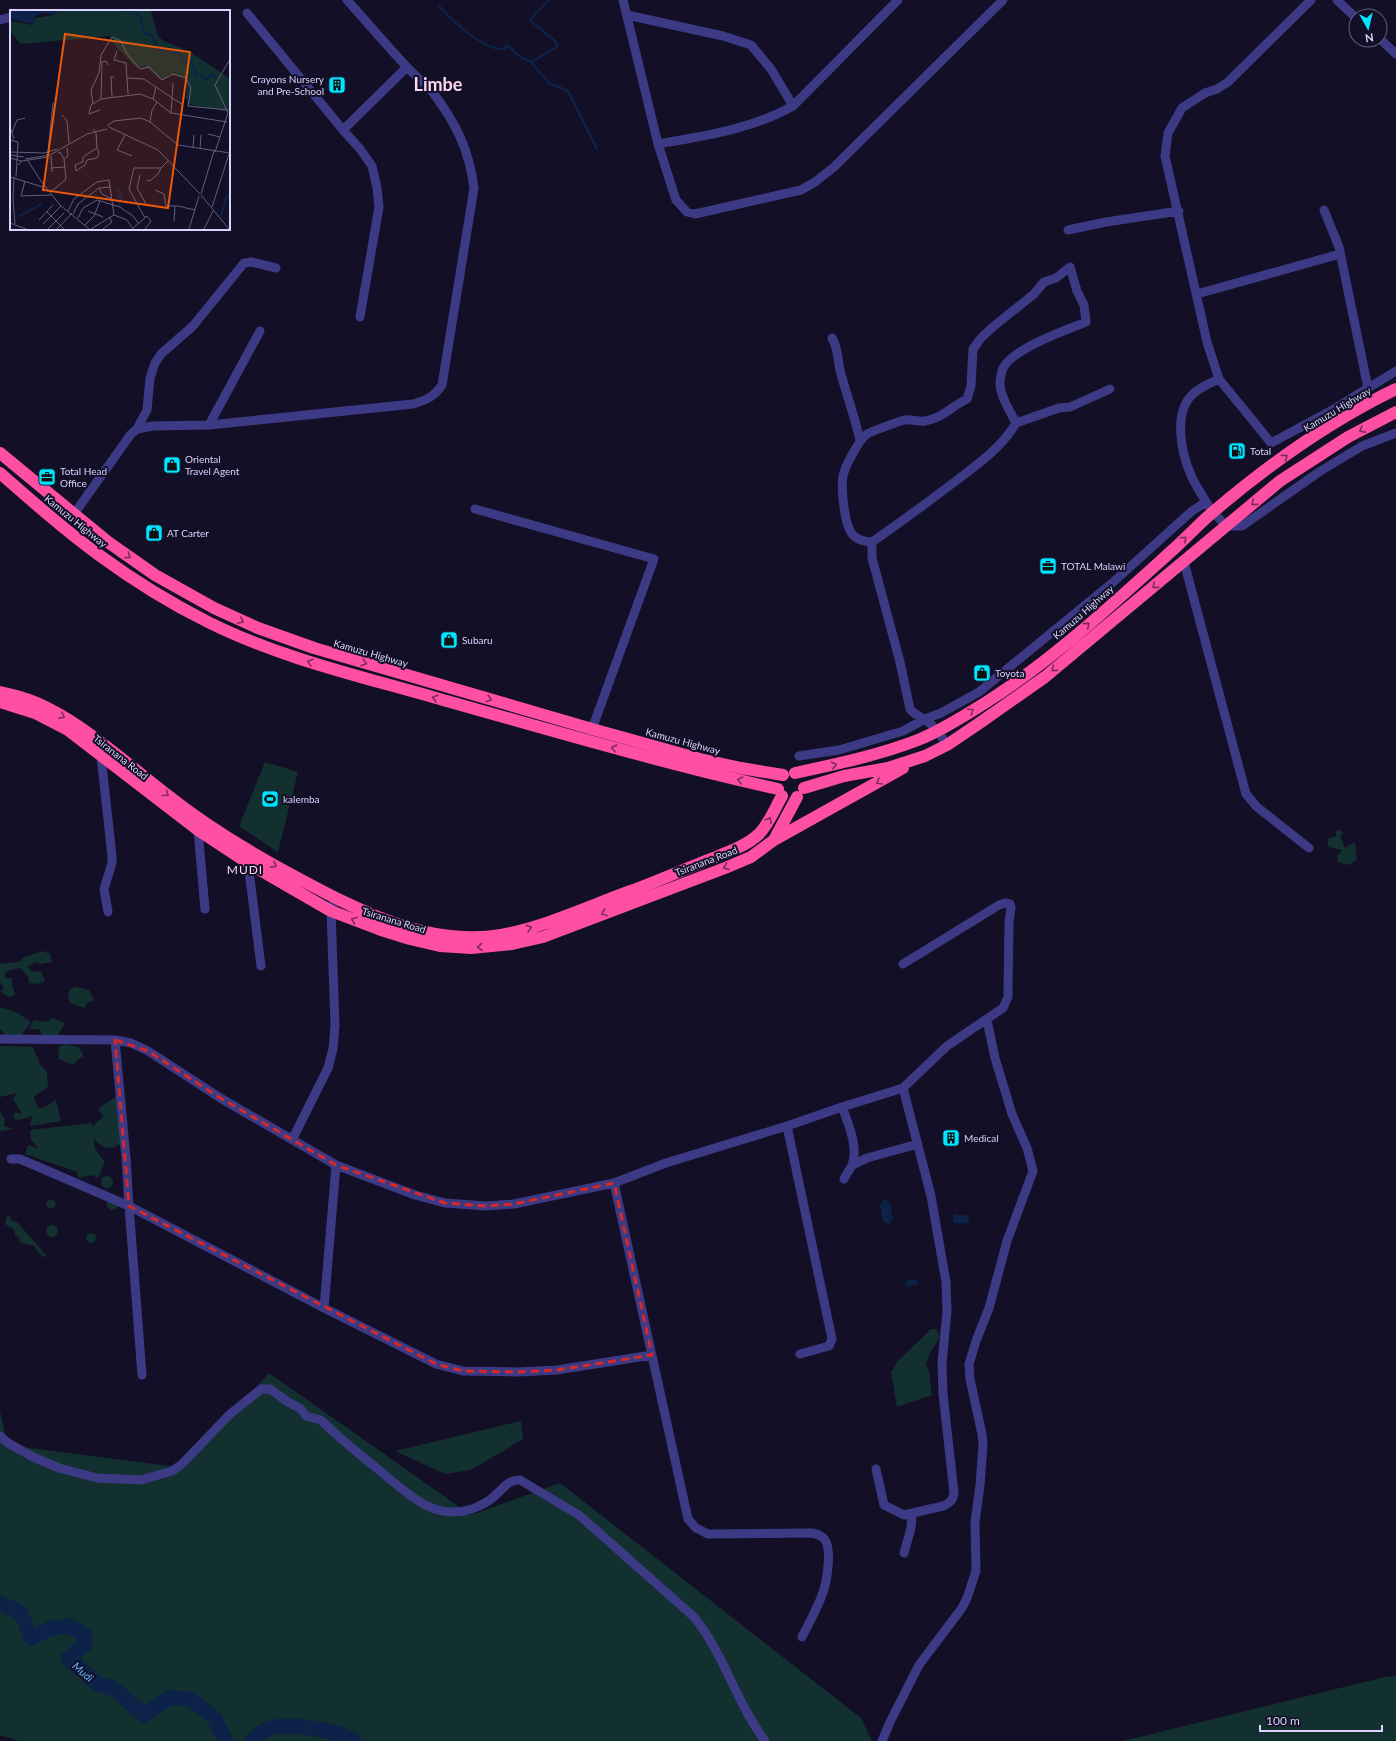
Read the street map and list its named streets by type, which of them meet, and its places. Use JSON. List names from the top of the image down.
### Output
{
  "streets": {
    "highway": ["Kamuzu Highway", "Tsiranana Road"]
  },
  "crossings": [
    ["Kamuzu Highway", "Tsiranana Road"]
  ],
  "districts": ["Limbe", "MUDI"],
  "water": ["Mudi"],
  "places": {
    "building": ["Crayons Nursery and Pre-School", "Medical"],
    "fuel station": ["Total"],
    "shop": [
      "Oriental Travel Agent",
      "AT Carter",
      "Subaru",
      "Toyota"
    ],
    "office": ["Total Head Office", "TOTAL Malawi"],
    "sports": ["kalemba"]
  },
  "scale_bar": "100 m",
  "north": "bottom"
}
